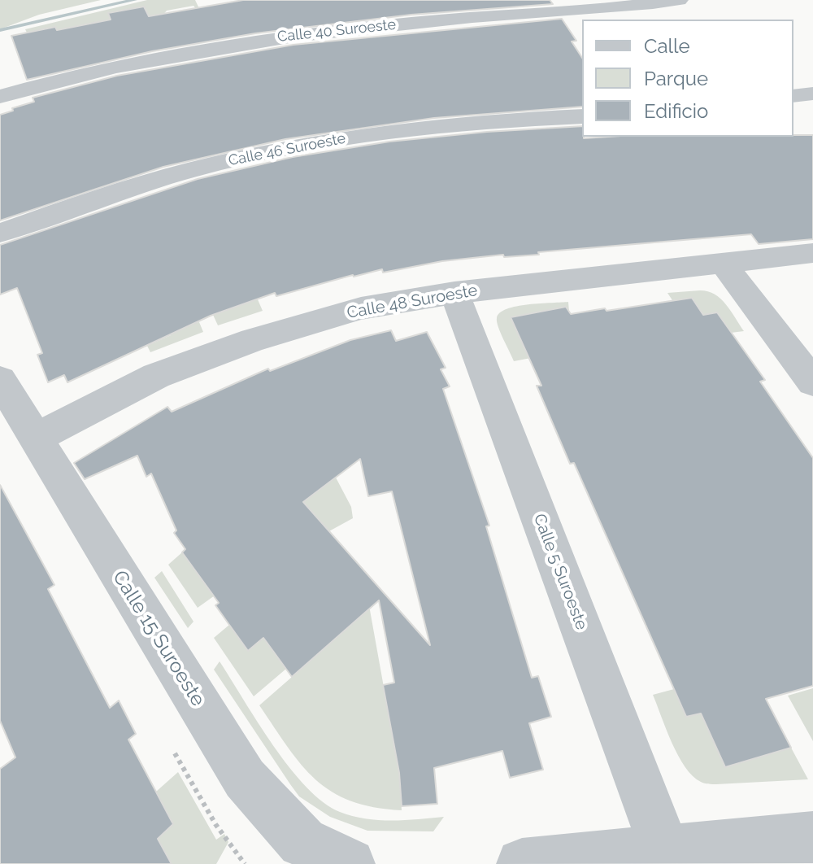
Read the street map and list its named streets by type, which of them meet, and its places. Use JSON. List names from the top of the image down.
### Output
{
  "streets": {
    "street": [
      "Calle 40 Suroeste",
      "Calle 46 Suroeste",
      "Calle 48 Suroeste",
      "Calle 5 Suroeste",
      "Calle 15 Suroeste"
    ]
  },
  "crossings": [
    ["Calle 48 Suroeste", "Calle 5 Suroeste"],
    ["Calle 48 Suroeste", "Calle 15 Suroeste"]
  ],
  "legend": ["Calle", "Parque", "Edificio"]
}
